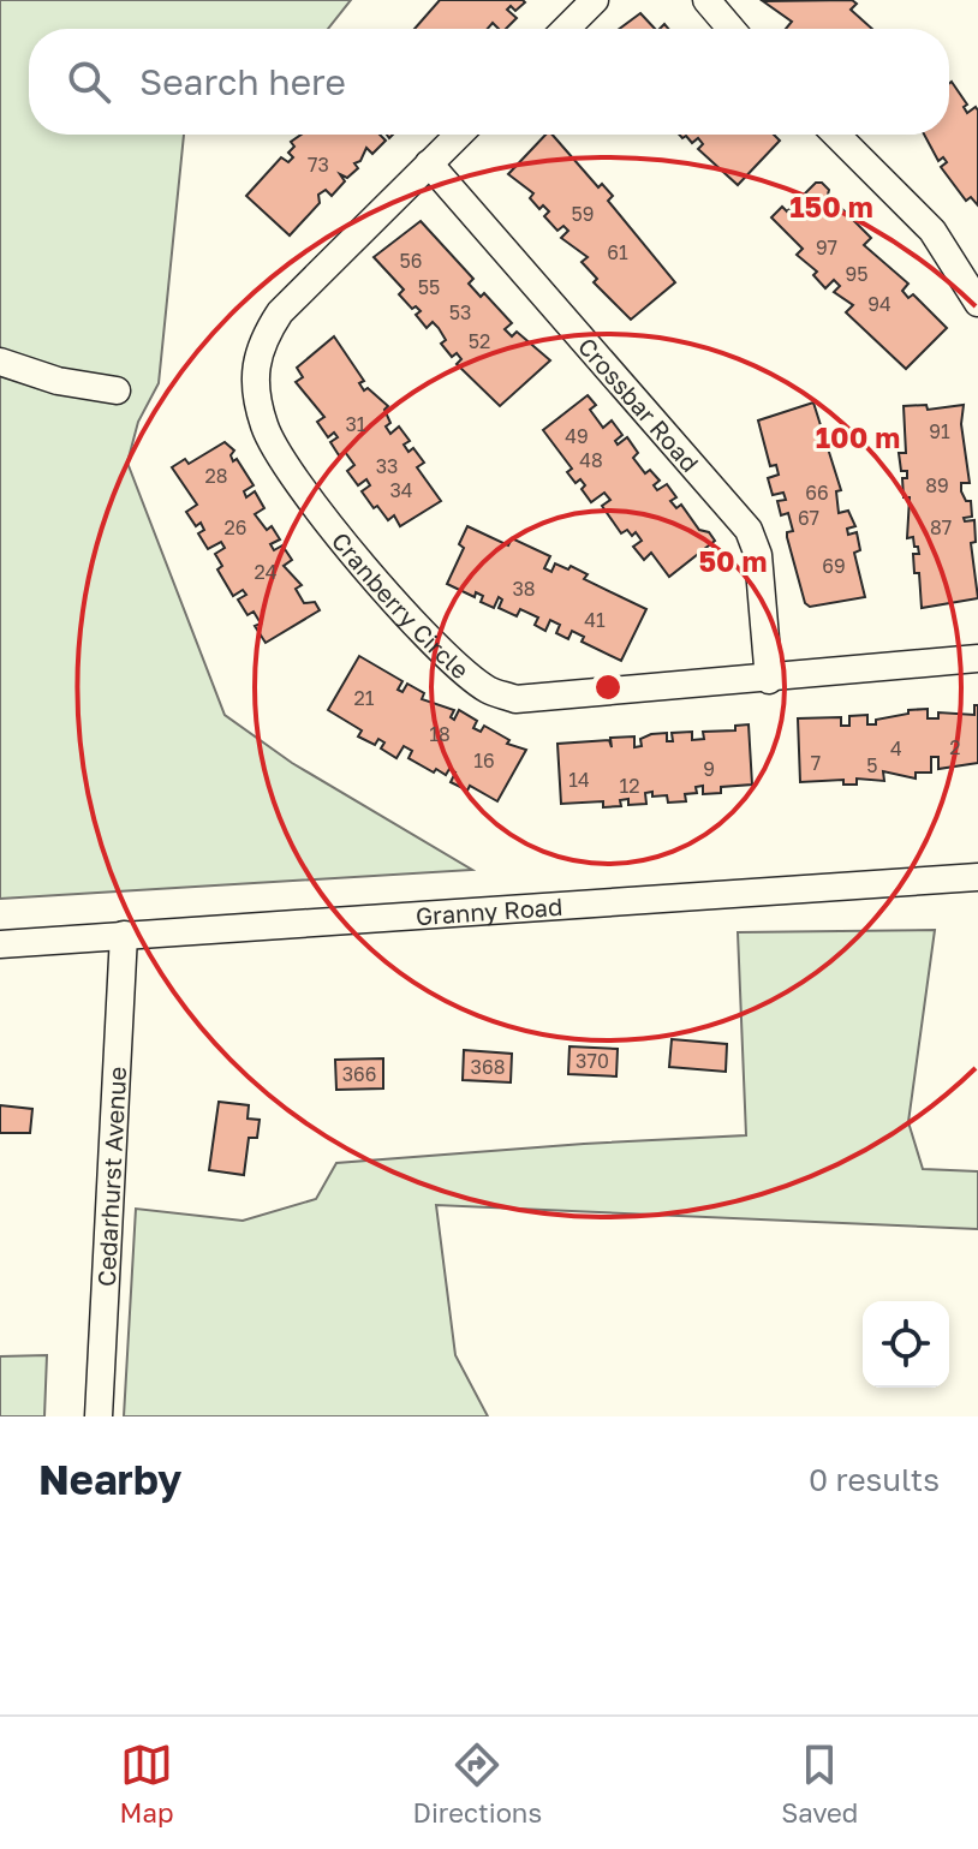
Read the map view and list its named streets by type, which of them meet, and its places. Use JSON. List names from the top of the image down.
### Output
{
  "streets": {
    "street": [
      "Crossbar Road",
      "Cranberry Circle",
      "Granny Road",
      "Cedarhurst Avenue"
    ]
  },
  "crossings": [
    ["Crossbar Road", "Cranberry Circle"],
    ["Granny Road", "Cedarhurst Avenue"]
  ],
  "house_numbers": [
    "73",
    "59",
    "97",
    "61",
    "56",
    "95",
    "55",
    "94",
    "53",
    "52",
    "31",
    "91",
    "49",
    "48",
    "33",
    "28",
    "89",
    "34",
    "66",
    "67",
    "26",
    "87",
    "69",
    "24",
    "38",
    "41",
    "21",
    "18",
    "2",
    "4",
    "16",
    "7",
    "5",
    "9",
    "14",
    "12",
    "370",
    "368",
    "366"
  ],
  "page": {
    "search": "Search here",
    "heading": ["Nearby", "0 results"],
    "nav": ["Map", "Directions", "Saved"]
  },
  "rings": ["150 m", "100 m", "50 m"]
}
